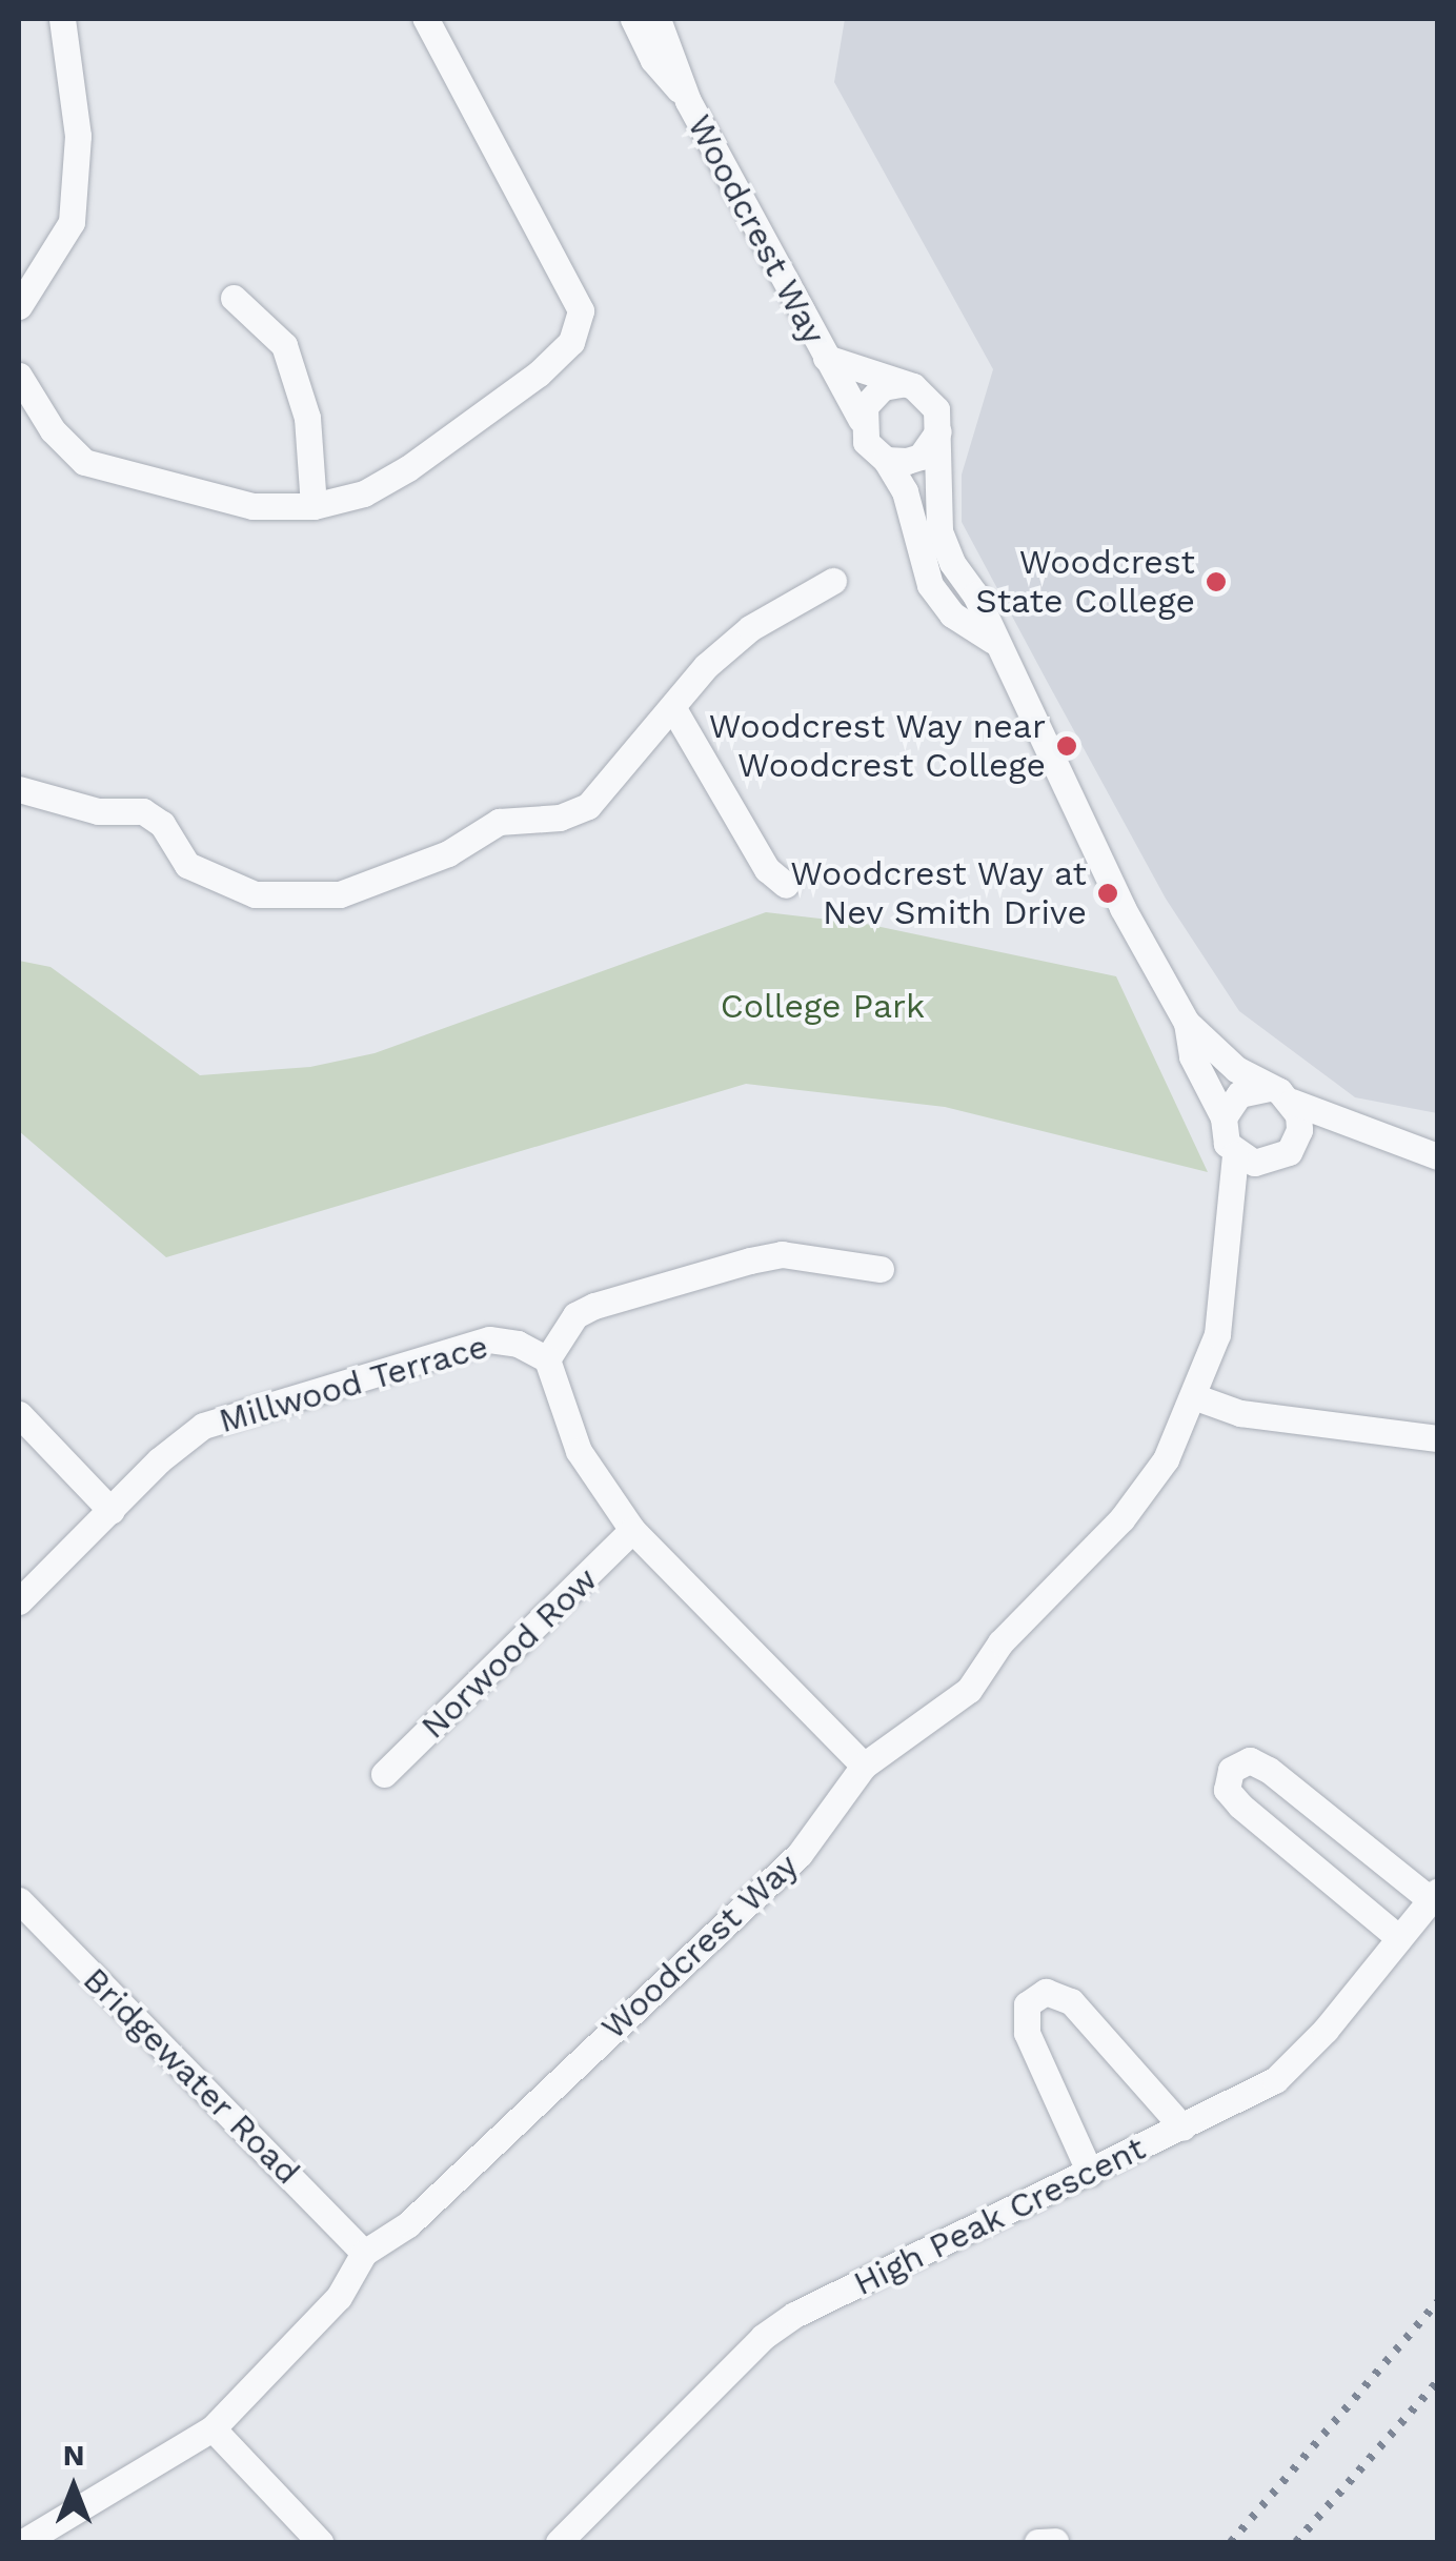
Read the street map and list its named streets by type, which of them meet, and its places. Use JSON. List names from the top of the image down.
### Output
{
  "streets": {
    "street": [
      "Woodcrest Way",
      "Millwood Terrace",
      "Norwood Row",
      "Bridgewater Road",
      "High Peak Crescent"
    ]
  },
  "crossings": [
    ["Woodcrest Way", "Bridgewater Road"]
  ],
  "parks": ["College Park"],
  "places": ["Woodcrest State College", "Woodcrest Way near Woodcrest College", "Woodcrest Way at Nev Smith Drive"],
  "north": "top"
}
